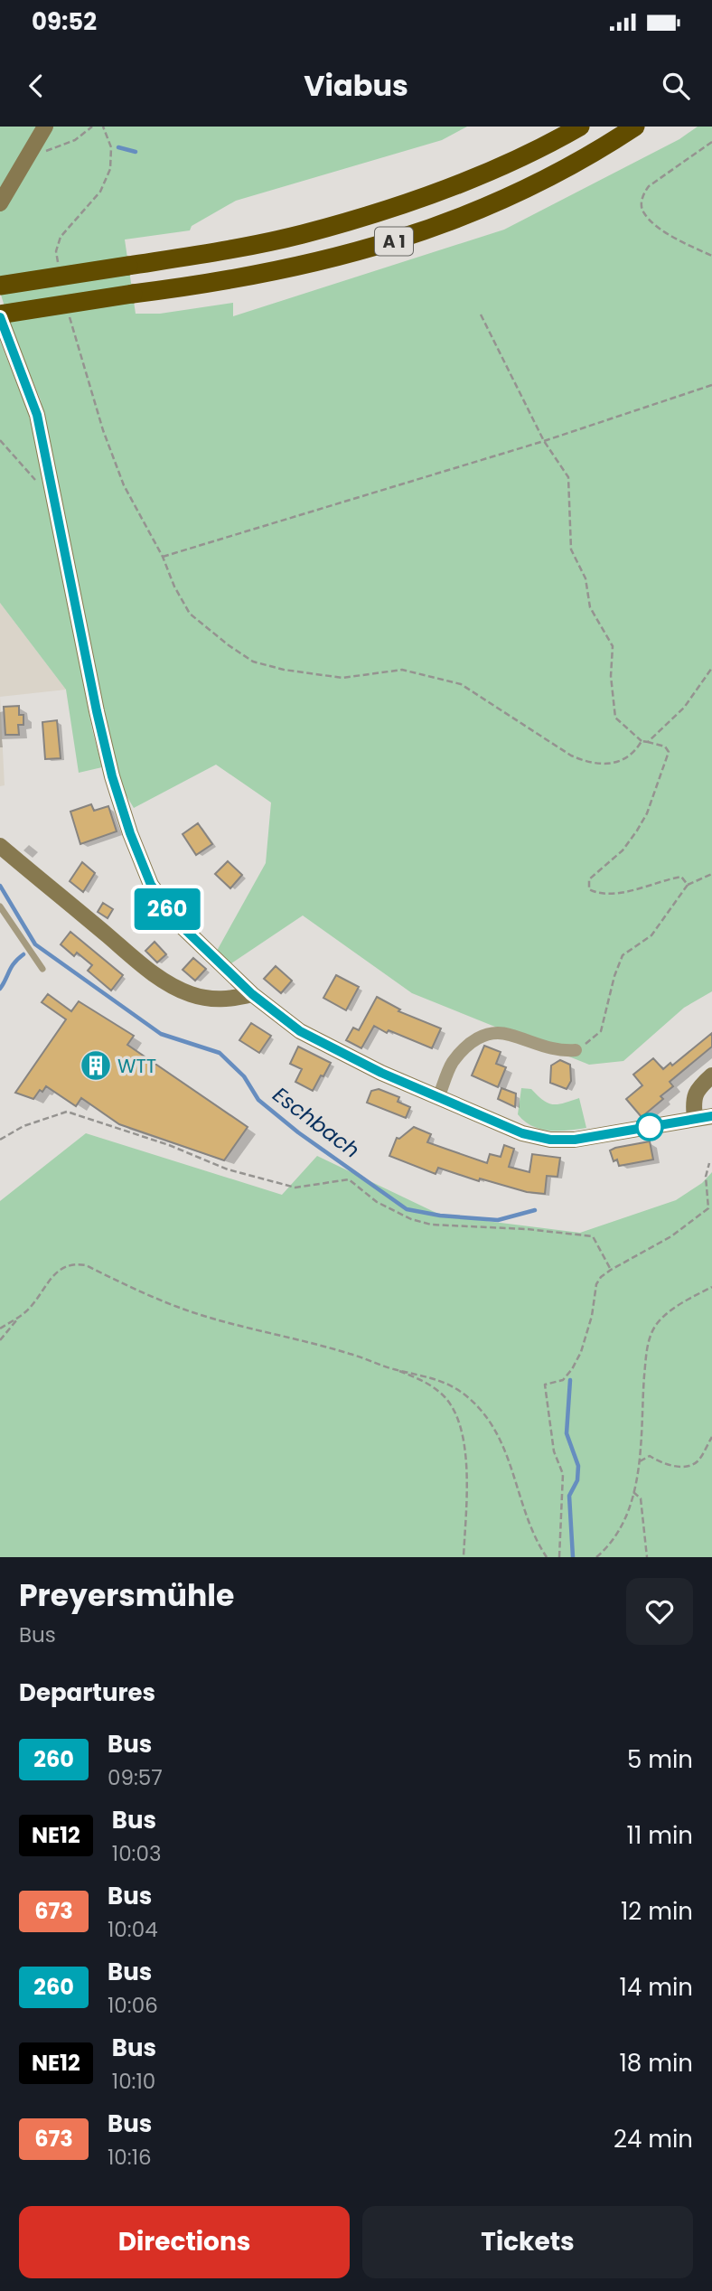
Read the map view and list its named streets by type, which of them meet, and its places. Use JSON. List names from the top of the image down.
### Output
{
  "streets": {
    "highway": ["A 1"]
  },
  "water": ["Eschbach"],
  "places": {
    "building": ["WTT"]
  },
  "lines": ["bus line 260"],
  "page": {
    "status": "09:52",
    "header": "Viabus",
    "on_map": "260",
    "heading": [
      ["Preyersmühle", "Bus"],
      "Departures"
    ],
    "list": [
      {
        "mark": "260",
        "name": "Bus",
        "note": "09:57",
        "value": "5 min"
      },
      {
        "mark": "NE12",
        "name": "Bus",
        "note": "10:03",
        "value": "11 min"
      },
      {
        "mark": "673",
        "name": "Bus",
        "note": "10:04",
        "value": "12 min"
      },
      {
        "mark": "260",
        "name": "Bus",
        "note": "10:06",
        "value": "14 min"
      },
      {
        "mark": "NE12",
        "name": "Bus",
        "note": "10:10",
        "value": "18 min"
      },
      {
        "mark": "673",
        "name": "Bus",
        "note": "10:16",
        "value": "24 min"
      }
    ],
    "buttons": ["Directions", "Tickets"]
  }
}
